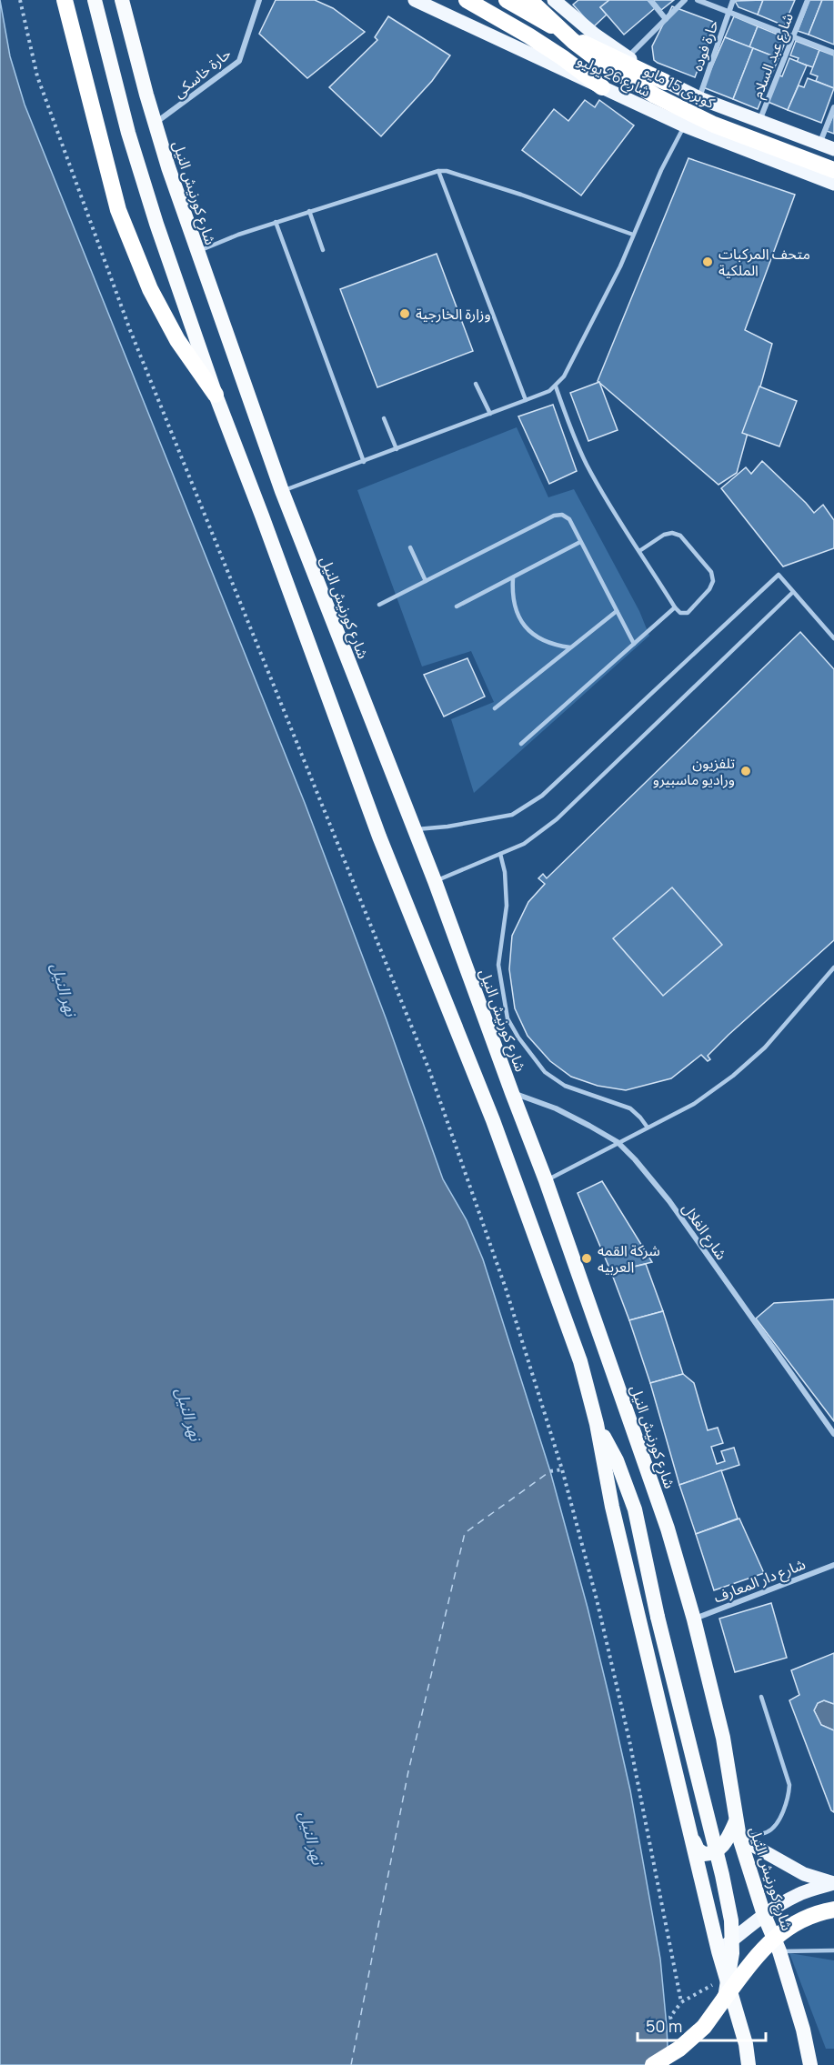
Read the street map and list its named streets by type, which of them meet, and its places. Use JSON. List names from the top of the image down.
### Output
{
  "streets": {
    "highway": ["كوبرى 15 مايو", "شارع كورنيش النيل"],
    "main road": ["شارع 26 يوليو"],
    "street": [
      "حارة فوده",
      "شارع عبد السلام",
      "حارة خاسكى",
      "شارع الغلال",
      "شارع دار المعارف"
    ]
  },
  "crossings": [
    ["حارة فوده", "شارع 26 يوليو"],
    ["شارع عبد السلام", "شارع 26 يوليو"],
    ["حارة خاسكى", "شارع كورنيش النيل"],
    ["شارع كورنيش النيل", "شارع الغلال"],
    ["شارع كورنيش النيل", "شارع دار المعارف"]
  ],
  "water": ["نهر النيل"],
  "places": [
    "متحف المركبات الملكية",
    "وزارة الخارجية",
    "تلفزيون وراديو ماسبيرو",
    "شركة القمه العربيه"
  ],
  "scale_bar": "50 m"
}
